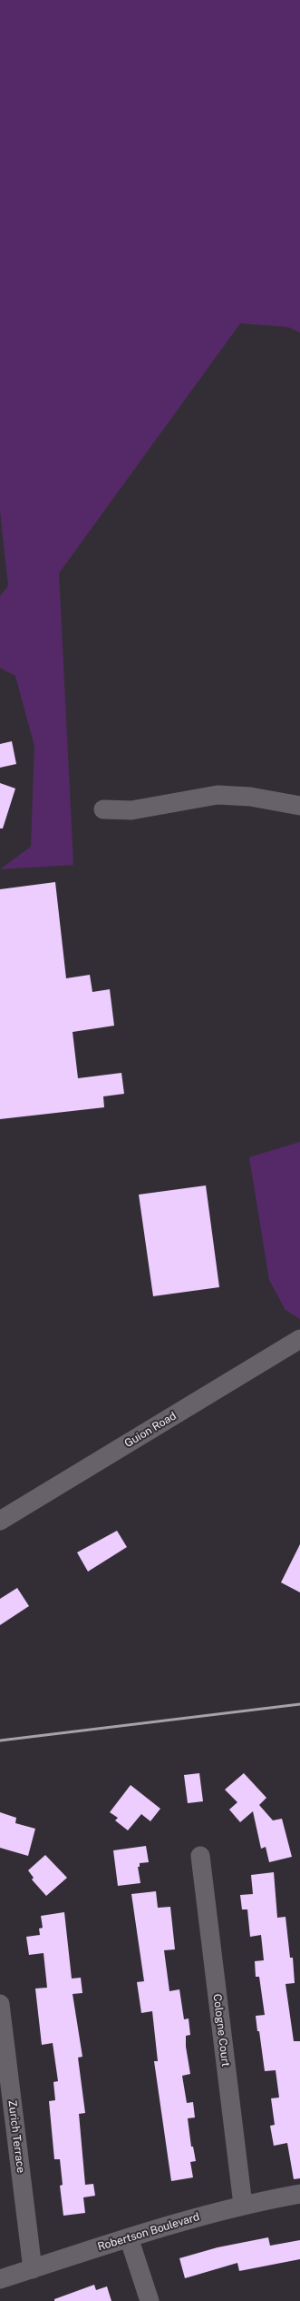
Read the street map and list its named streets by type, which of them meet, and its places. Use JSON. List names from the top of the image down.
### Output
{
  "streets": {
    "street": [
      "Guion Road",
      "Cologne Court",
      "Zurich Terrace",
      "Robertson Boulevard"
    ]
  },
  "crossings": [
    ["Cologne Court", "Robertson Boulevard"],
    ["Zurich Terrace", "Robertson Boulevard"]
  ]
}
